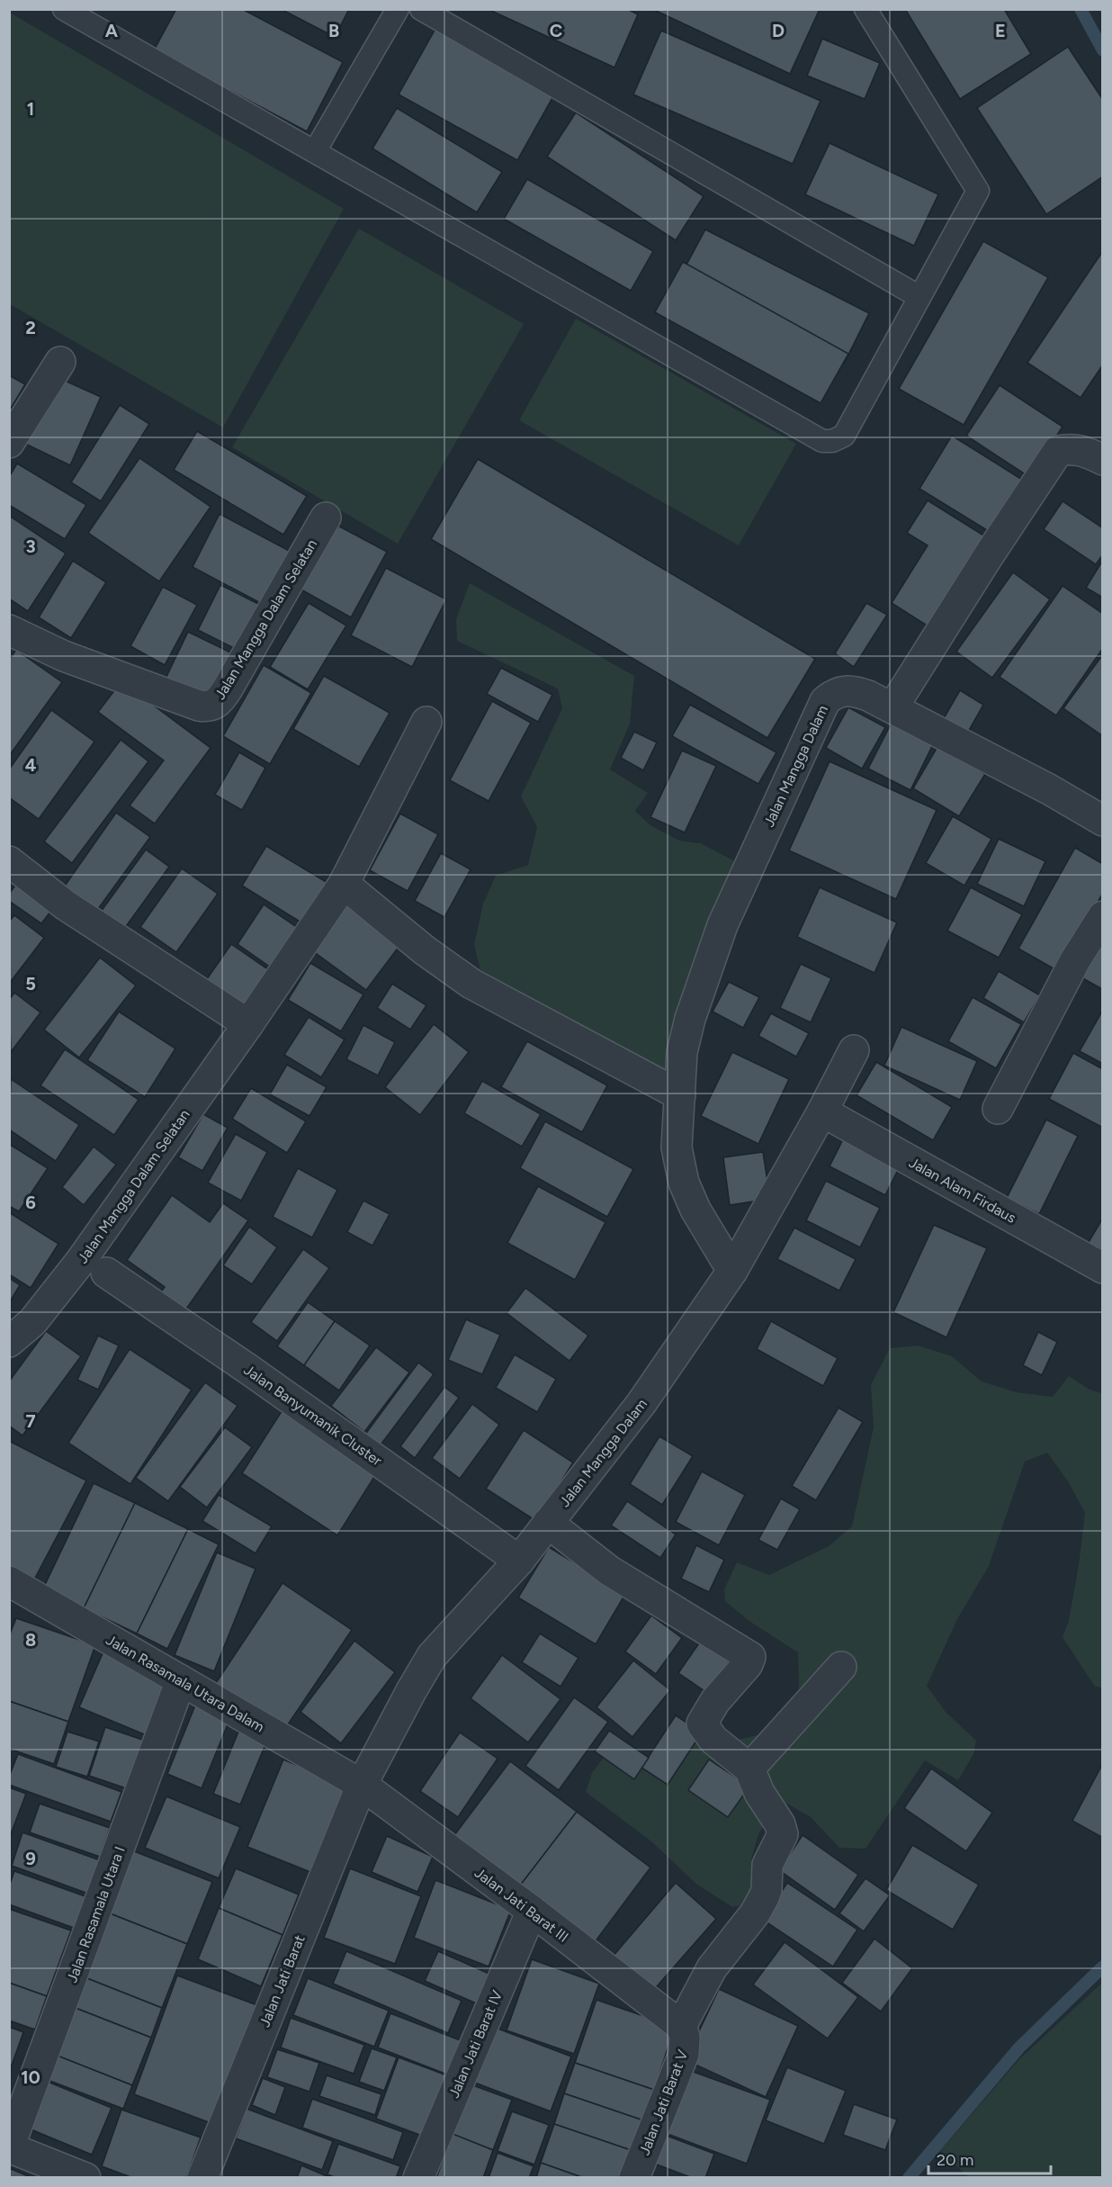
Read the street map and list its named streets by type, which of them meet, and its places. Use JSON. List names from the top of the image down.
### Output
{
  "streets": {
    "street": [
      "Jalan Mangga Dalam Selatan",
      "Jalan Mangga Dalam",
      "Jalan Alam Firdaus",
      "Jalan Banyumanik Cluster",
      "Jalan Rasamala Utara Dalam",
      "Jalan Jati Barat III",
      "Jalan Rasamala Utara I",
      "Jalan Jati Barat",
      "Jalan Jati Barat IV",
      "Jalan Jati Barat V"
    ]
  },
  "crossings": [
    ["Jalan Mangga Dalam", "Jalan Banyumanik Cluster"],
    ["Jalan Mangga Dalam", "Jalan Rasamala Utara Dalam"],
    ["Jalan Mangga Dalam", "Jalan Jati Barat III"],
    ["Jalan Mangga Dalam", "Jalan Jati Barat"],
    ["Jalan Rasamala Utara Dalam", "Jalan Jati Barat III"],
    ["Jalan Rasamala Utara Dalam", "Jalan Rasamala Utara I"],
    ["Jalan Rasamala Utara Dalam", "Jalan Jati Barat"],
    ["Jalan Jati Barat III", "Jalan Jati Barat"],
    ["Jalan Jati Barat III", "Jalan Jati Barat IV"],
    ["Jalan Jati Barat III", "Jalan Jati Barat V"]
  ],
  "scale_bar": "20 m",
  "grid": {
    "columns": [
      "A",
      "B",
      "C",
      "D",
      "E"
    ],
    "rows": [
      "1",
      "2",
      "3",
      "4",
      "5",
      "6",
      "7",
      "8",
      "9",
      "10"
    ]
  }
}
